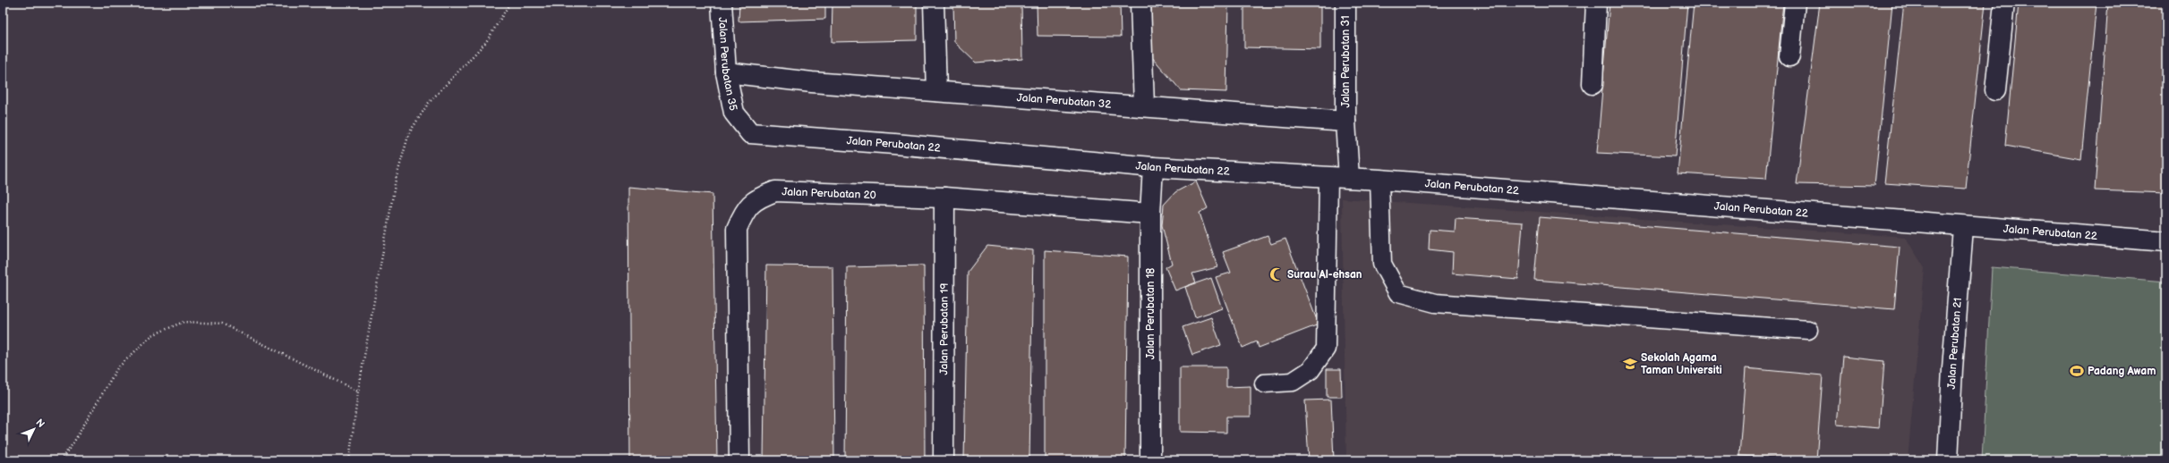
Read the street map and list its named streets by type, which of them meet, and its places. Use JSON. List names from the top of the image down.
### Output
{
  "streets": {
    "street": [
      "Jalan Perubatan 31",
      "Jalan Perubatan 35",
      "Jalan Perubatan 32",
      "Jalan Perubatan 22",
      "Jalan Perubatan 20",
      "Jalan Perubatan 18",
      "Jalan Perubatan 19",
      "Jalan Perubatan 21"
    ]
  },
  "crossings": [
    ["Jalan Perubatan 31", "Jalan Perubatan 32"],
    ["Jalan Perubatan 35", "Jalan Perubatan 32"],
    ["Jalan Perubatan 35", "Jalan Perubatan 22"],
    ["Jalan Perubatan 22", "Jalan Perubatan 18"],
    ["Jalan Perubatan 22", "Jalan Perubatan 21"],
    ["Jalan Perubatan 20", "Jalan Perubatan 18"],
    ["Jalan Perubatan 20", "Jalan Perubatan 19"]
  ],
  "places": {
    "mosque": ["Surau Al-ehsan"],
    "school or university": ["Sekolah Agama Taman Universiti"],
    "sports": ["Padang Awam"]
  },
  "north": "top right"
}
